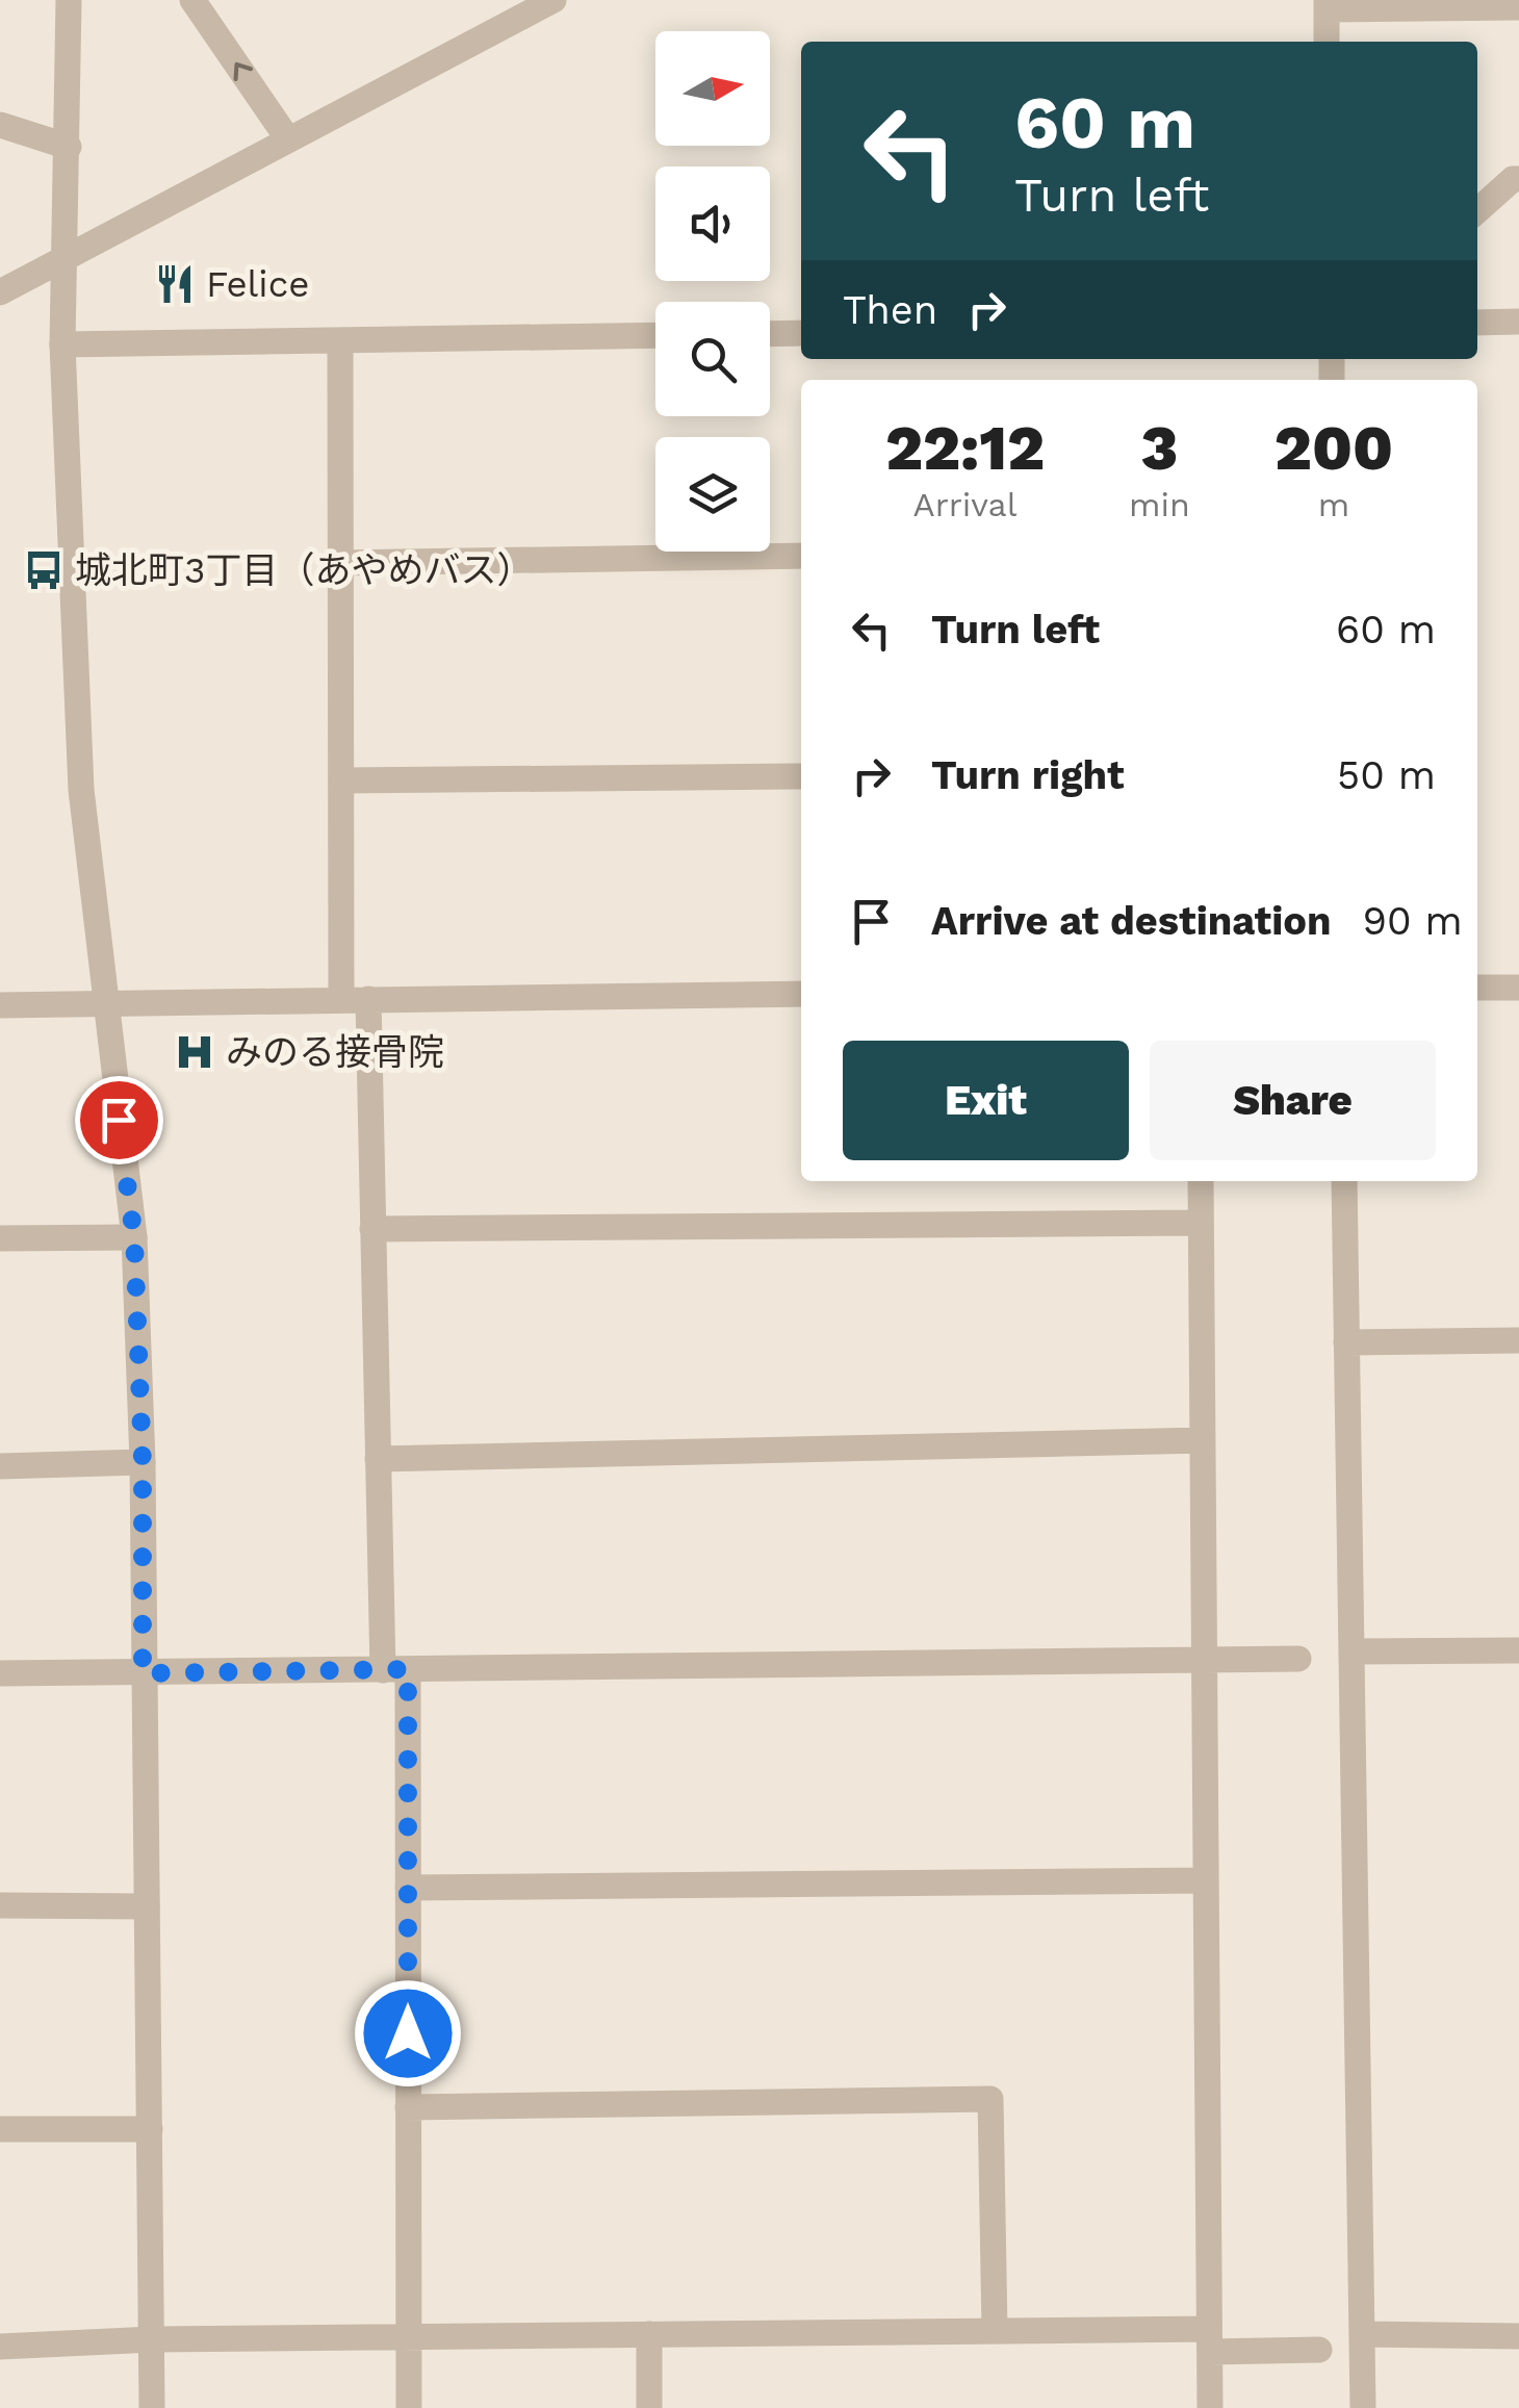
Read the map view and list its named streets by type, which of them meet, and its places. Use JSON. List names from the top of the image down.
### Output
{
  "places": {
    "restaurant": ["Felice"],
    "bus stop": ["城北町3丁目（あやめバス）"],
    "hospital": ["みのる接骨院"]
  },
  "north": "right",
  "page": {
    "turn": ["60 m", "Turn left"],
    "then": "Then",
    "eta": [
      "22:12",
      "Arrival",
      "3",
      "min",
      "200",
      "m"
    ],
    "list": [
      {
        "name": "Turn left",
        "value": "60 m"
      },
      {
        "name": "Turn right",
        "value": "50 m"
      },
      {
        "name": "Arrive at destination",
        "value": "90 m"
      }
    ],
    "buttons": ["Exit", "Share"]
  }
}
